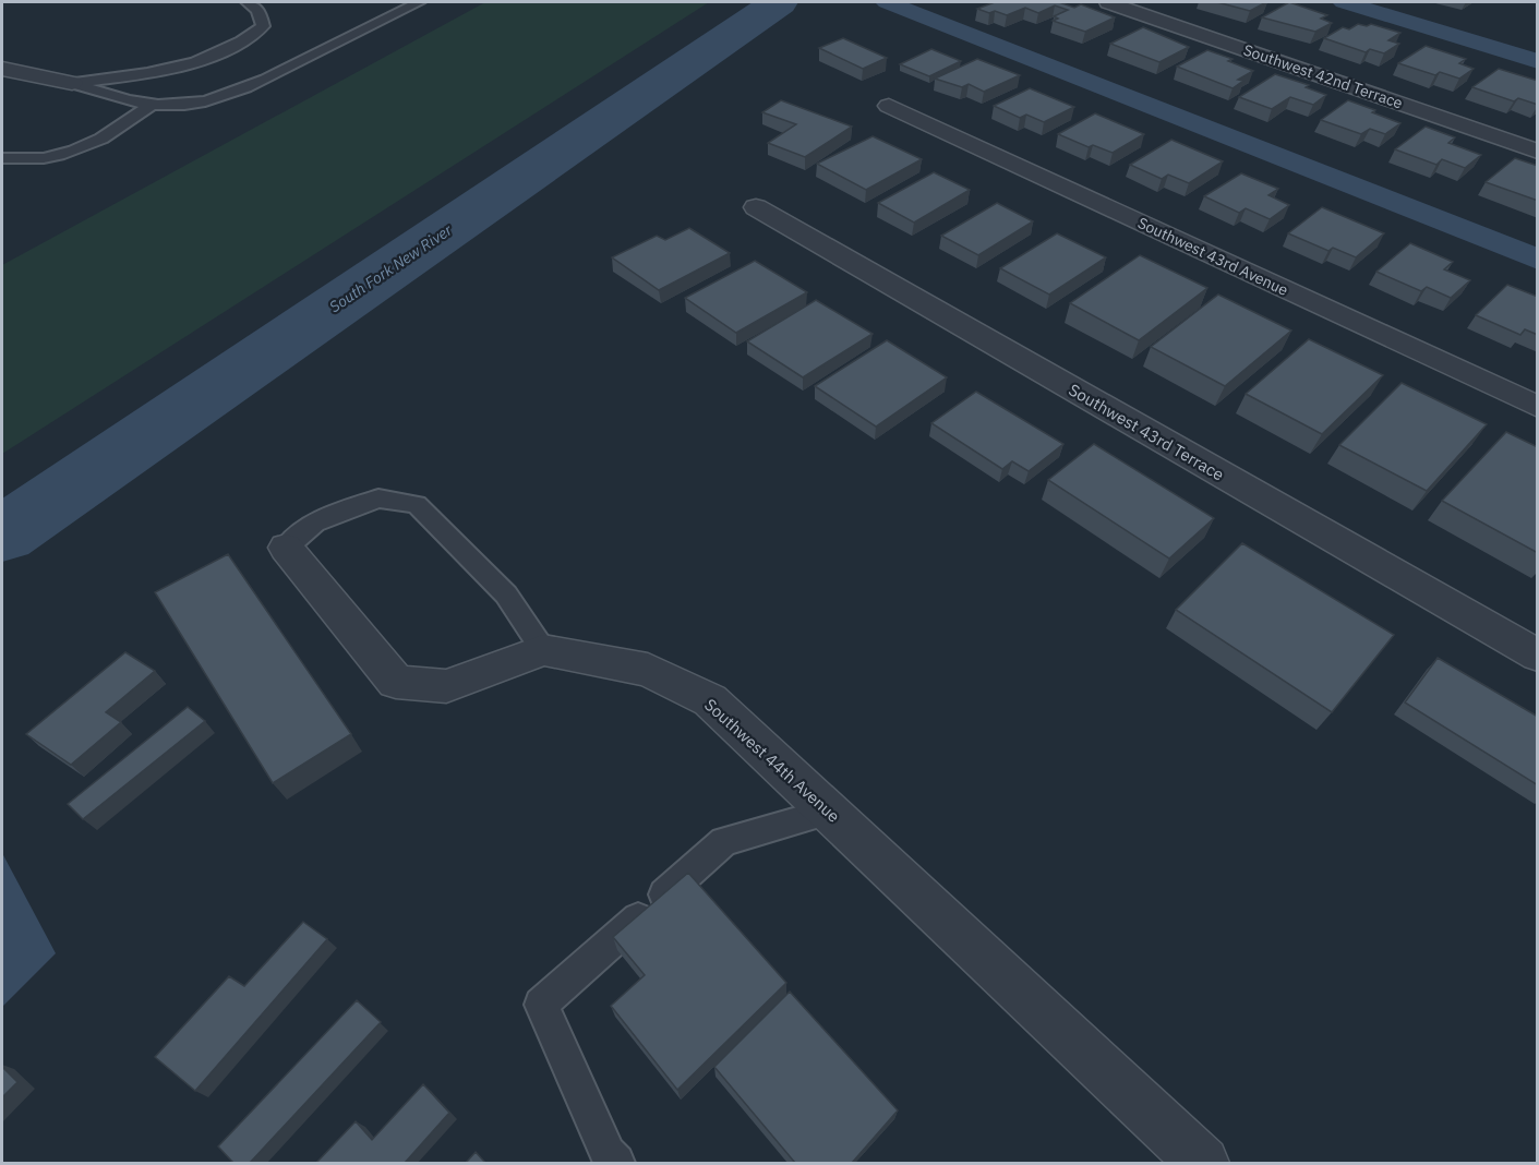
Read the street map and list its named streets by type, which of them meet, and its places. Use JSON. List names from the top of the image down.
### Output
{
  "streets": {
    "street": [
      "Southwest 42nd Terrace",
      "Southwest 43rd Avenue",
      "Southwest 43rd Terrace",
      "Southwest 44th Avenue"
    ]
  },
  "water": ["South Fork New River"]
}
